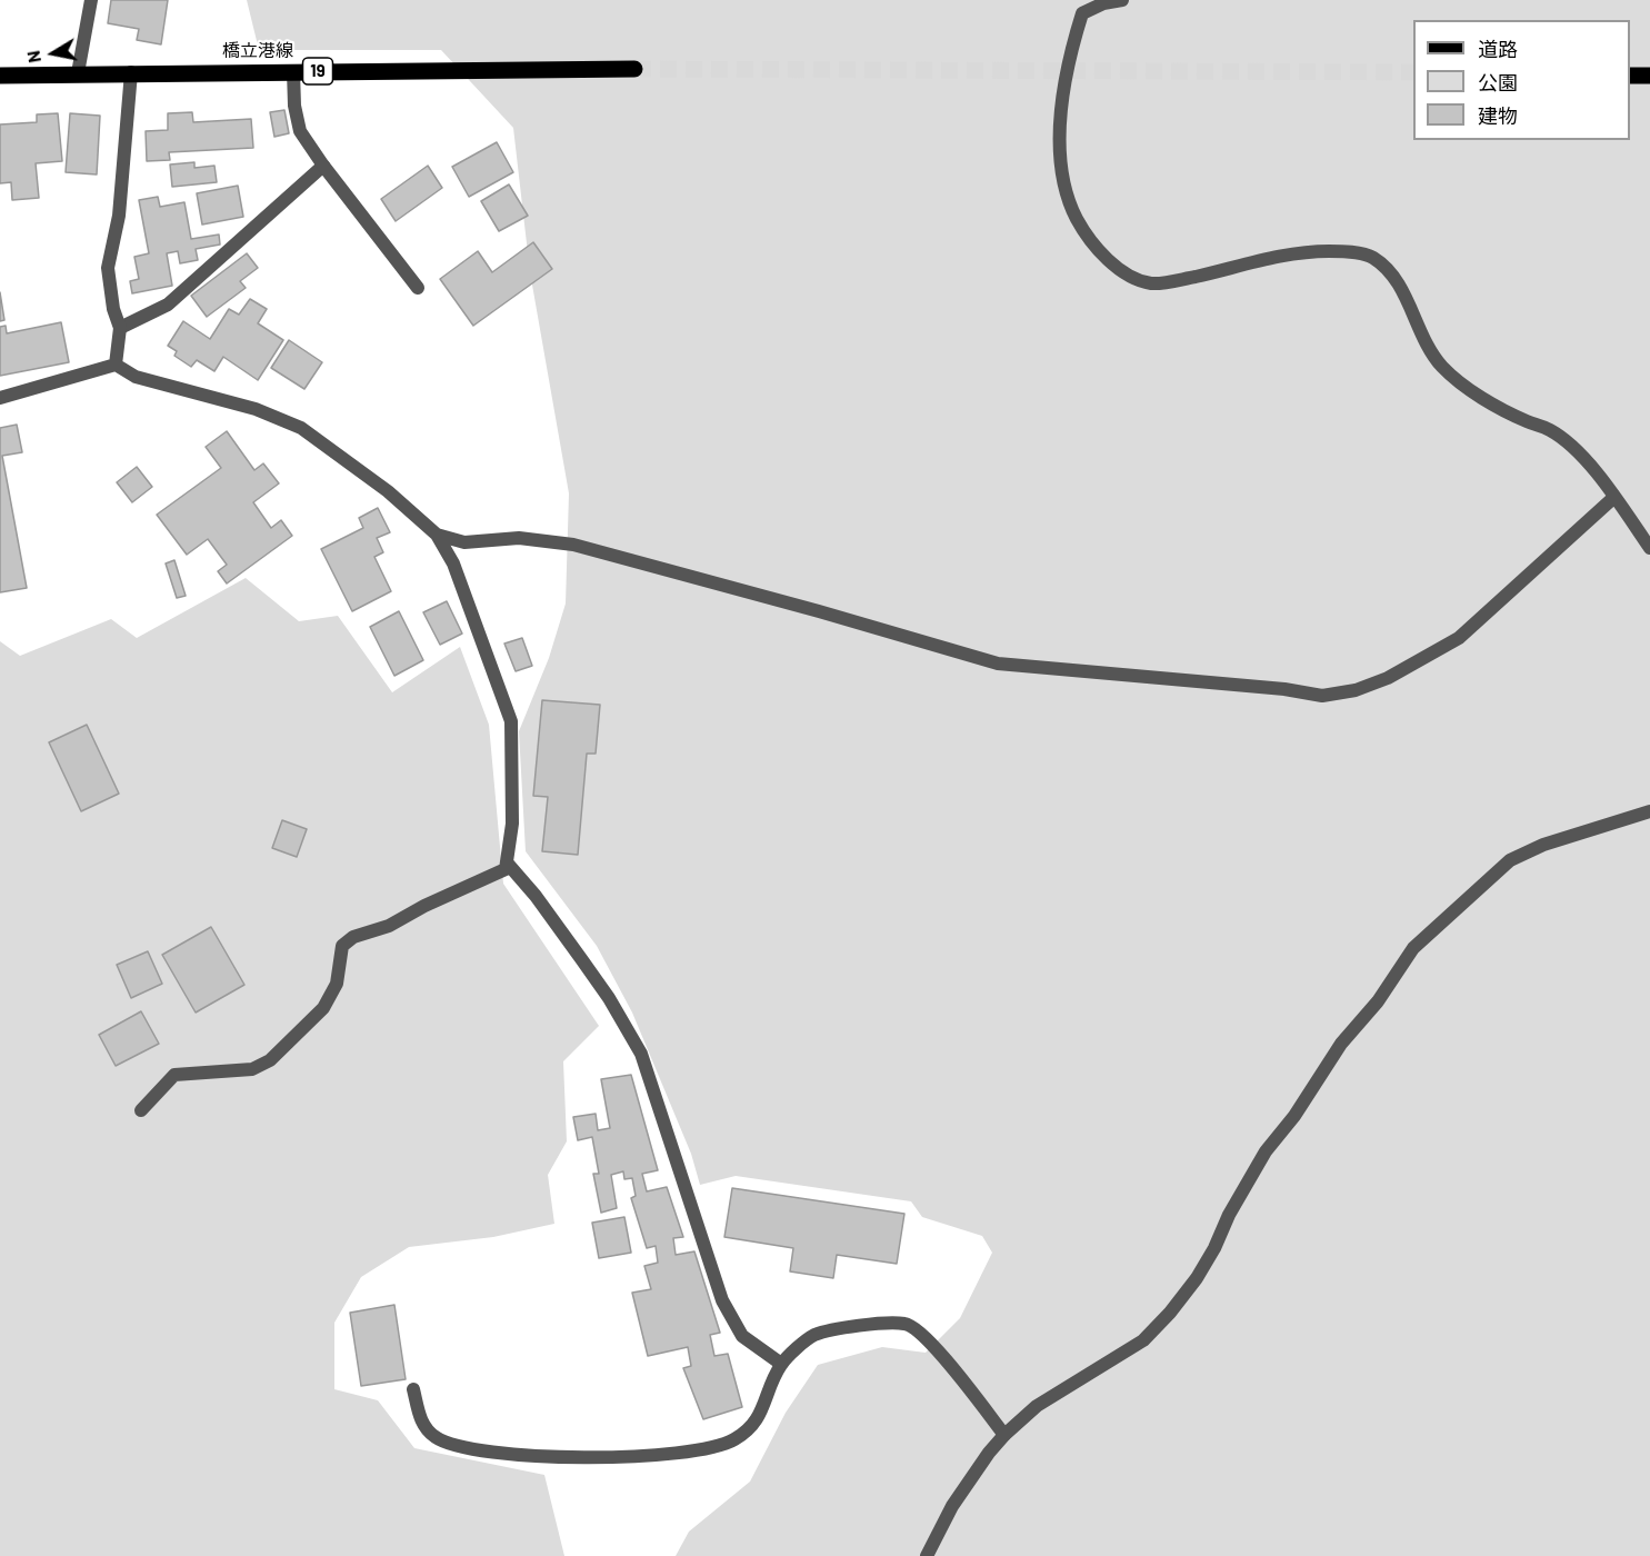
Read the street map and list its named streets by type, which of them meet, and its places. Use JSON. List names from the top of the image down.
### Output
{
  "streets": {
    "main road": ["橋立港線", "19"]
  },
  "legend": ["道路", "公園", "建物"],
  "north": "left"
}
